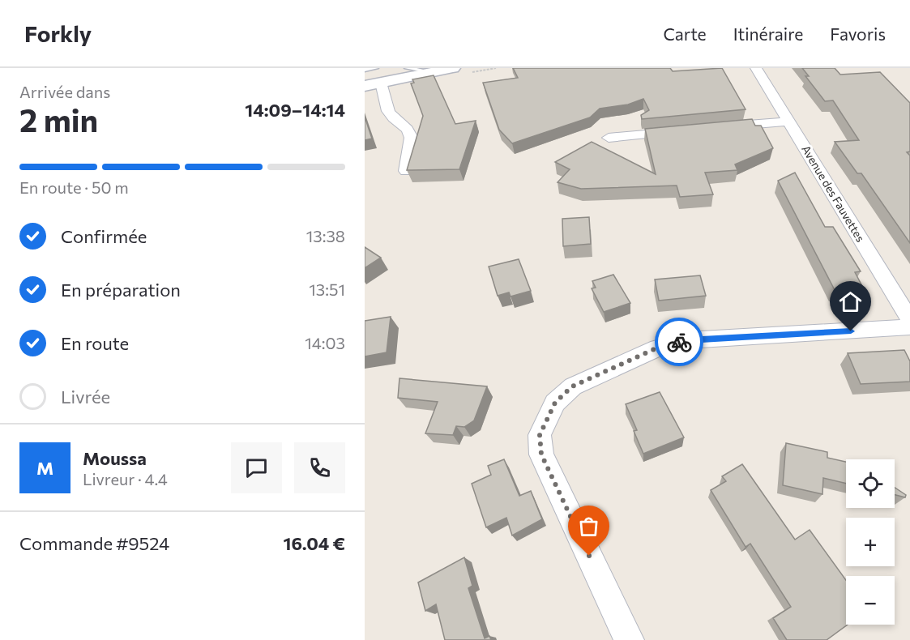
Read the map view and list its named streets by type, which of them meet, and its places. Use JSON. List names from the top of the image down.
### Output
{
  "streets": {
    "street": ["Avenue des Fauvettes"]
  },
  "page": {
    "header": "Forkly",
    "nav": ["Carte", "Itinéraire", "Favoris"],
    "heading": ["2 min", "Arrivée dans", "14:09–14:14"],
    "panel": [
      "Moussa",
      "Livreur · 4.4",
      "Commande #9524",
      "16.04 €"
    ],
    "bar": "En route · 50 m",
    "list": [
      ["Confirmée", "13:38"],
      ["En préparation", "13:51"],
      ["En route", "14:03"],
      "Livrée"
    ],
    "round": "M",
    "map_buttons": ["+", "−"]
  }
}
